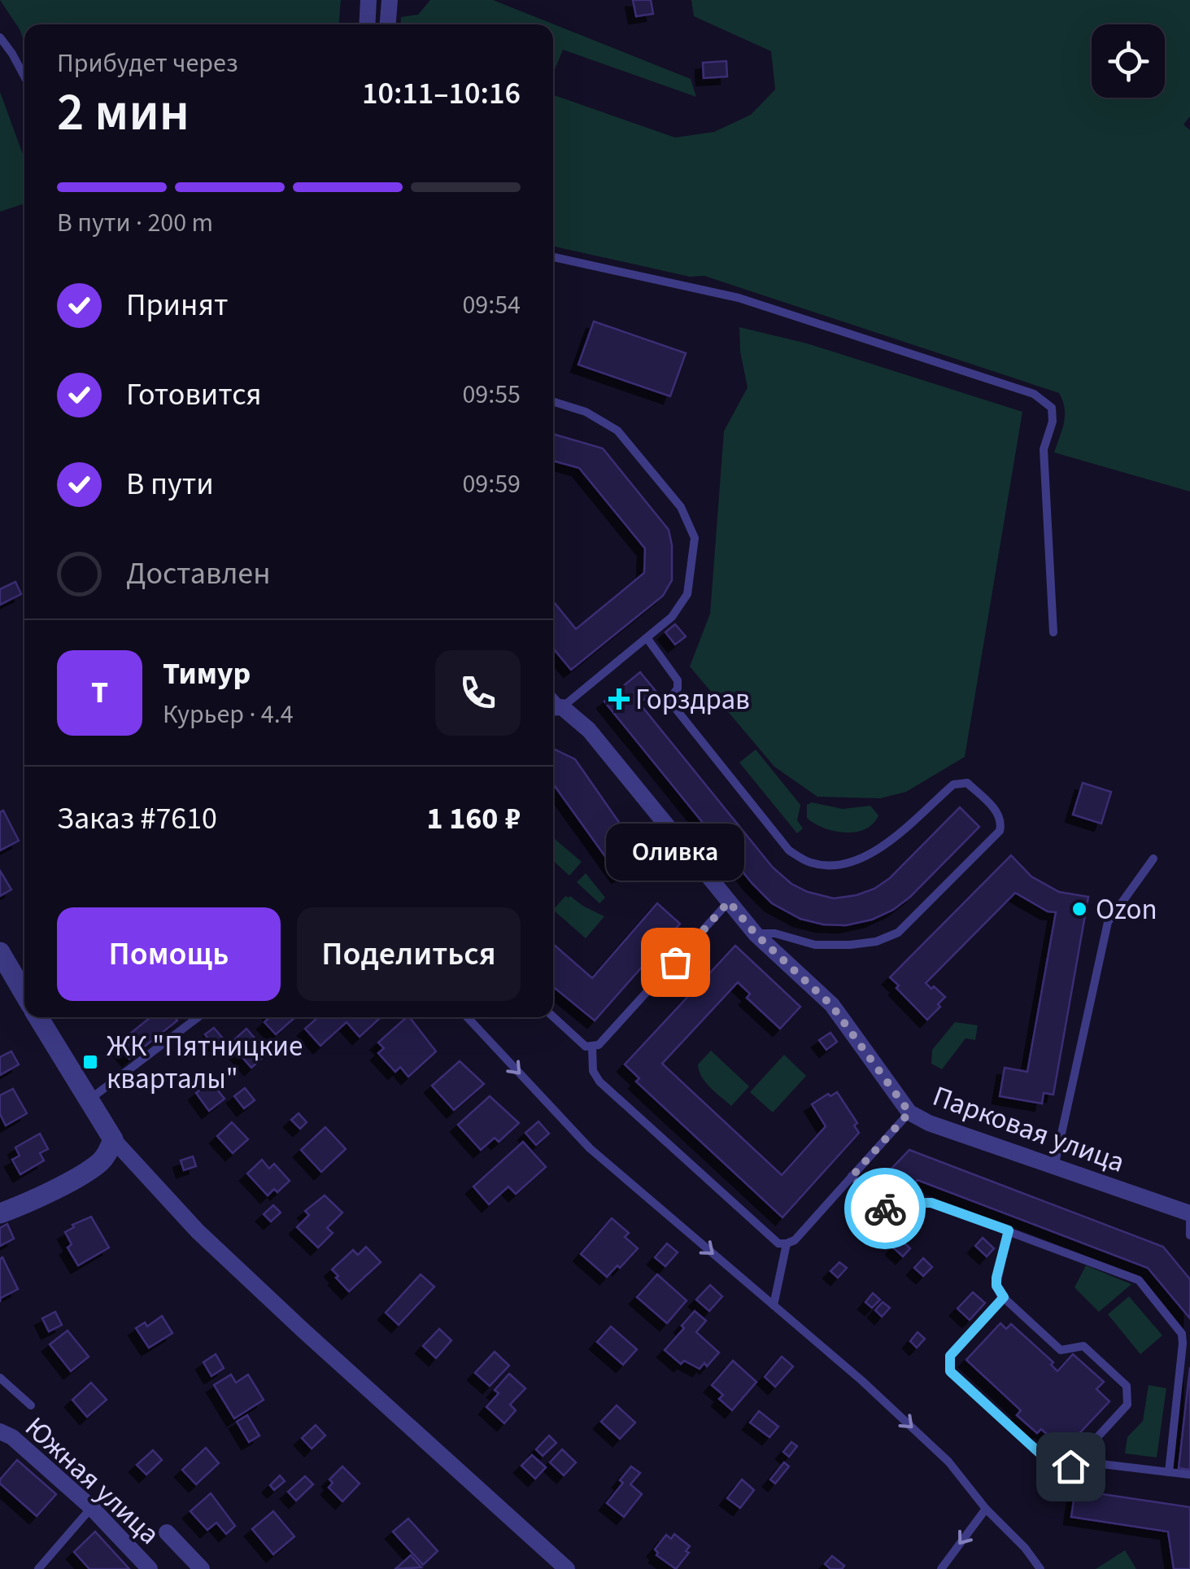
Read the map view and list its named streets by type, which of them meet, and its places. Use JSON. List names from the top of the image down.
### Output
{
  "streets": {
    "street": ["Парковая улица", "Южная улица"]
  },
  "places": {
    "health": ["Горздрав"],
    "other": ["Ozon", "Оливка"],
    "transit": ["ЖК \"Пятницкие кварталы\""]
  },
  "page": {
    "heading": ["2 мин", "Прибудет через", "10:11–10:16"],
    "panel": [
      "Тимур",
      "Курьер · 4.4",
      "Заказ #7610",
      "1 160 ₽"
    ],
    "bar": "В пути · 200 m",
    "list": [
      ["Принят", "09:54"],
      ["Готовится", "09:55"],
      ["В пути", "09:59"],
      "Доставлен"
    ],
    "round": "Т",
    "bubble": "Оливка",
    "buttons": ["Помощь", "Поделиться"]
  }
}
